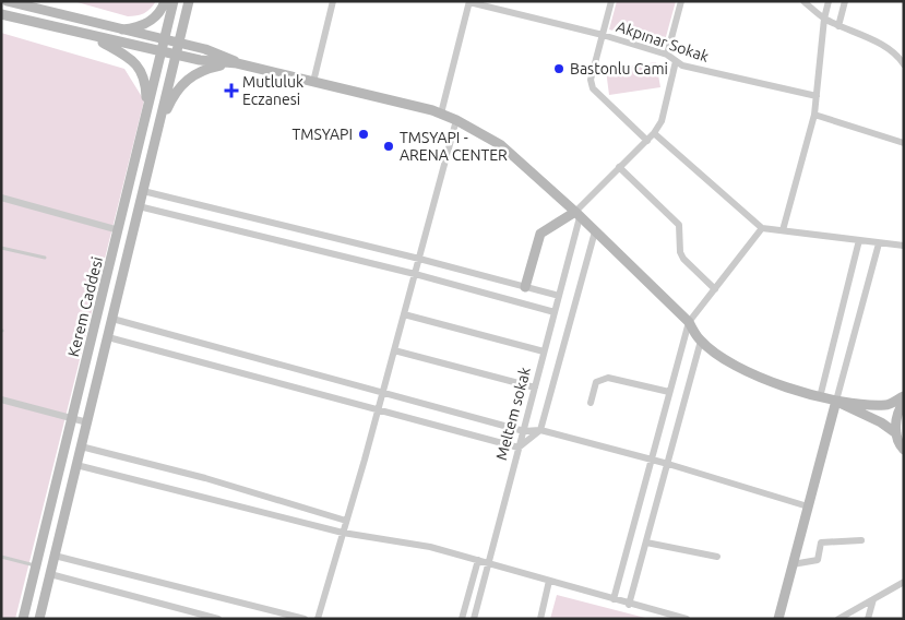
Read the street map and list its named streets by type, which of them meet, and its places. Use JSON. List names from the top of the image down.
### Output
{
  "streets": {
    "street": ["Akpınar Sokak", "Kerem Caddesi", "Meltem sokak"]
  },
  "places": {
    "other": ["Bastonlu Cami", "TMSYAPI", "TMSYAPI - ARENA CENTER"],
    "health": ["Mutluluk Eczanesi"]
  }
}
